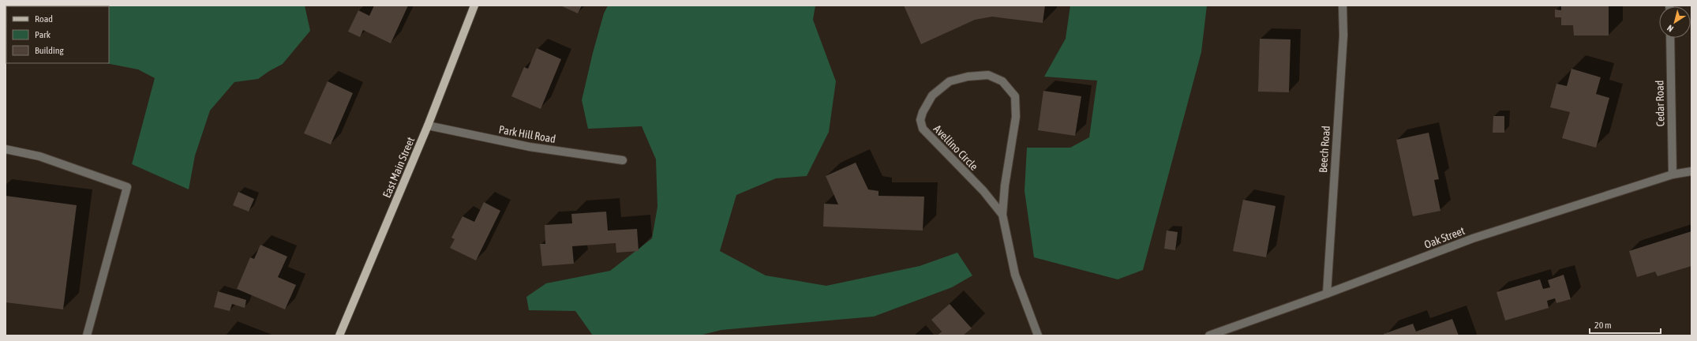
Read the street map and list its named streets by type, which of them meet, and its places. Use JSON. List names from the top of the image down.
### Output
{
  "streets": {
    "main road": ["East Main Street"],
    "street": [
      "Cedar Road",
      "Park Hill Road",
      "Avellino Circle",
      "Beech Road",
      "Oak Street"
    ]
  },
  "crossings": [
    ["Cedar Road", "Oak Street"],
    ["Park Hill Road", "East Main Street"],
    ["Beech Road", "Oak Street"]
  ],
  "legend": ["Road", "Park", "Building"],
  "scale_bar": "20 m",
  "north": "bottom left"
}
